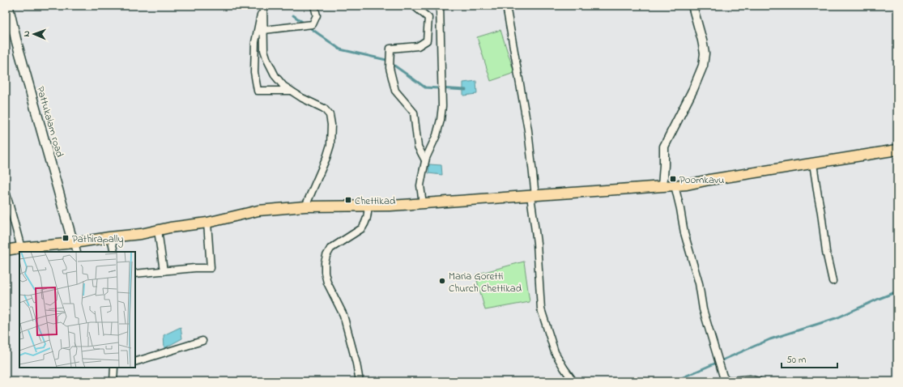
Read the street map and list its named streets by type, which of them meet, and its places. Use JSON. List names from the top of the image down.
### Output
{
  "streets": {
    "main road": ["Pattukalam road"]
  },
  "places": {
    "transit": ["Poomkavu", "Chettikad", "Pathirapally"],
    "other": ["Maria Goretti Church Chettikad"]
  },
  "scale_bar": "50 m",
  "north": "left"
}
